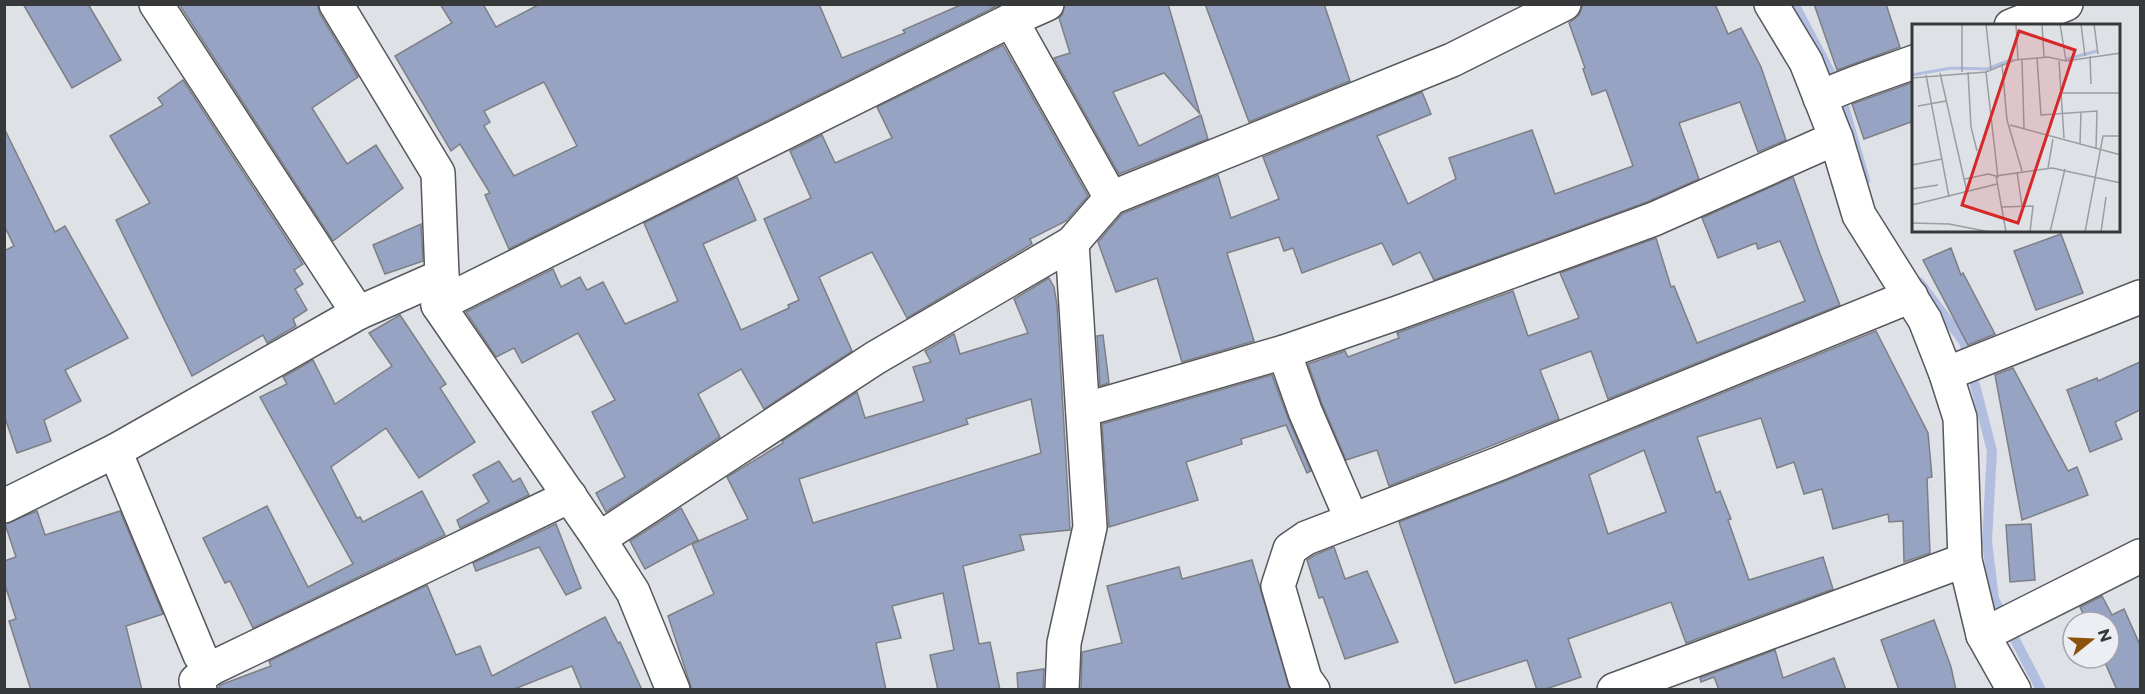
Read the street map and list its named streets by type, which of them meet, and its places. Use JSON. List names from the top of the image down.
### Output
{
  "north": "right"
}
